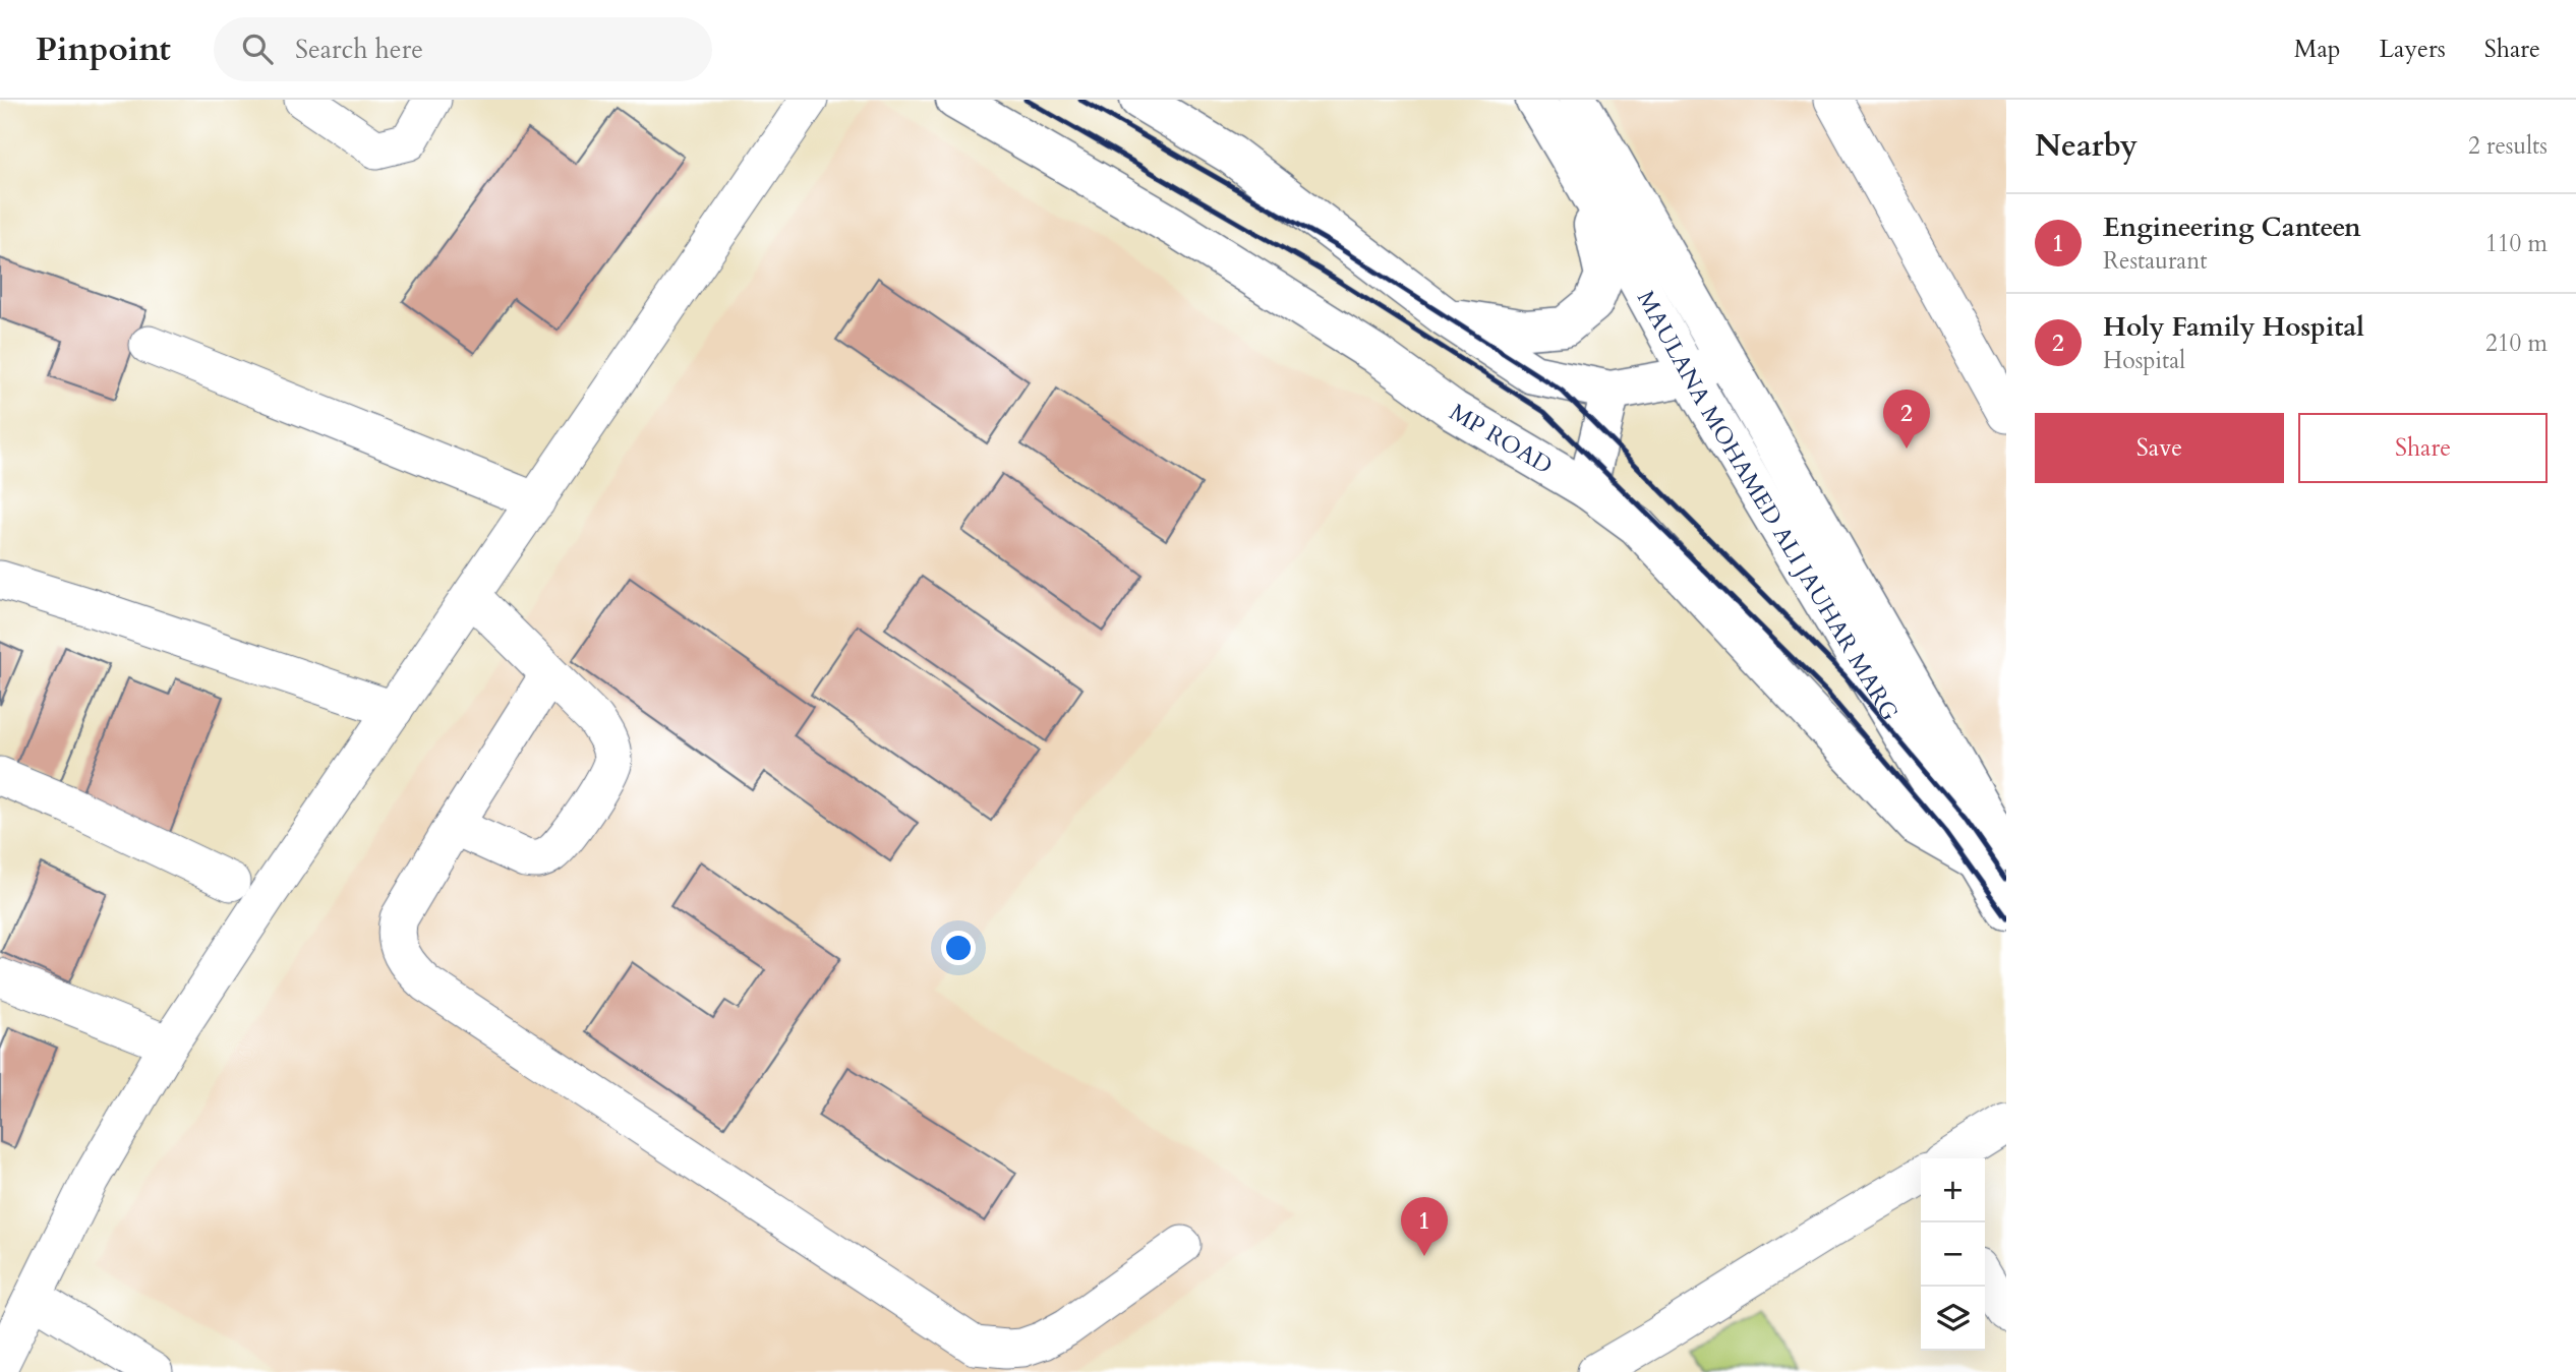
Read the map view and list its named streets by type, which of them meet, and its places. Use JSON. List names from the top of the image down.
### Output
{
  "streets": {
    "main road": ["MP ROAD", "MAULANA MOHAMED ALI JAUHAR MARG"]
  },
  "crossings": [
    ["MP ROAD", "MAULANA MOHAMED ALI JAUHAR MARG"]
  ],
  "page": {
    "header": "Pinpoint",
    "search": "Search here",
    "nav": ["Map", "Layers", "Share"],
    "heading": ["Nearby", "2 results"],
    "list": [
      {
        "mark": "1",
        "name": "Engineering Canteen",
        "note": "Restaurant",
        "value": "110 m"
      },
      {
        "mark": "2",
        "name": "Holy Family Hospital",
        "note": "Hospital",
        "value": "210 m"
      }
    ],
    "pins": ["2", "1"],
    "buttons": ["Save", "Share"],
    "map_buttons": ["+", "−"]
  }
}
